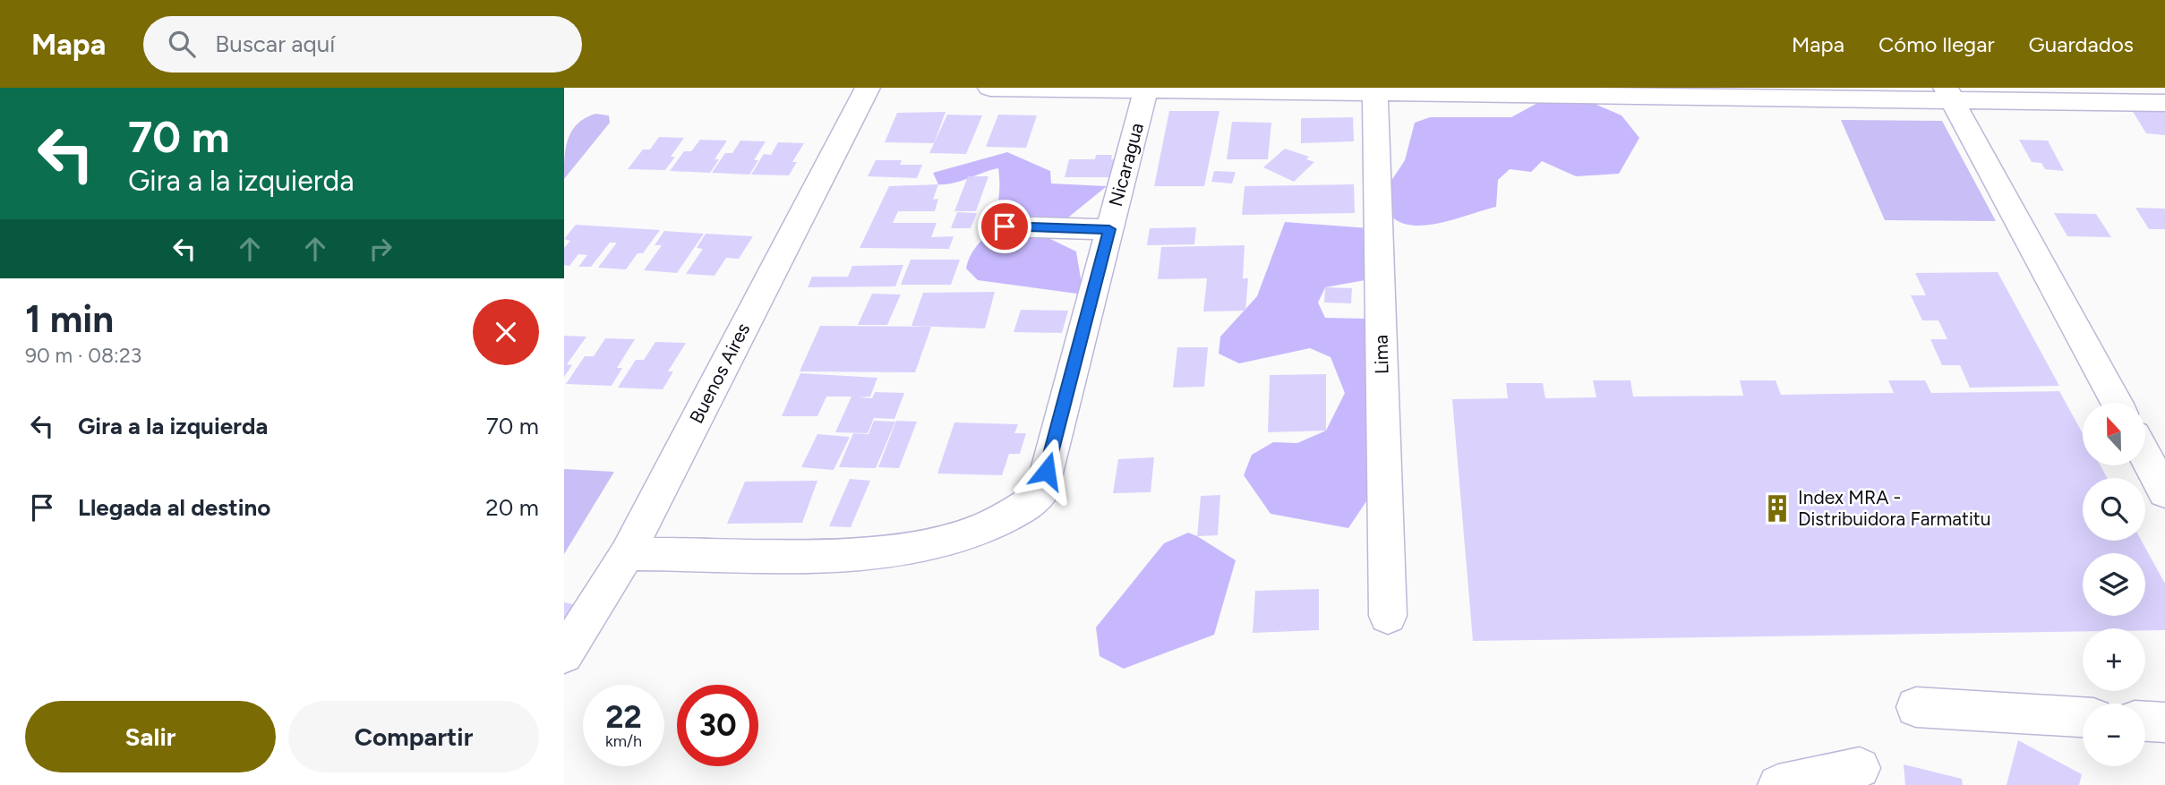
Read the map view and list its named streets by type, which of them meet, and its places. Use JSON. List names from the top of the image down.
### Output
{
  "streets": {
    "street": ["Nicaragua", "Lima", "Buenos Aires"]
  },
  "crossings": [
    ["Nicaragua", "Buenos Aires"]
  ],
  "places": {
    "building": ["Index MRA - Distribuidora Farmatitu"]
  },
  "north": "top",
  "page": {
    "header": "Mapa",
    "search": "Buscar aquí",
    "nav": ["Mapa", "Cómo llegar", "Guardados"],
    "turn": ["70 m", "Gira a la izquierda"],
    "heading": ["1 min", "90 m · 08:23"],
    "list": [
      {
        "name": "Gira a la izquierda",
        "value": "70 m"
      },
      {
        "name": "Llegada al destino",
        "value": "20 m"
      }
    ],
    "map_buttons": ["+", "−"],
    "speed": "22 km/h",
    "limit": "30",
    "buttons": ["Salir", "Compartir"]
  }
}
